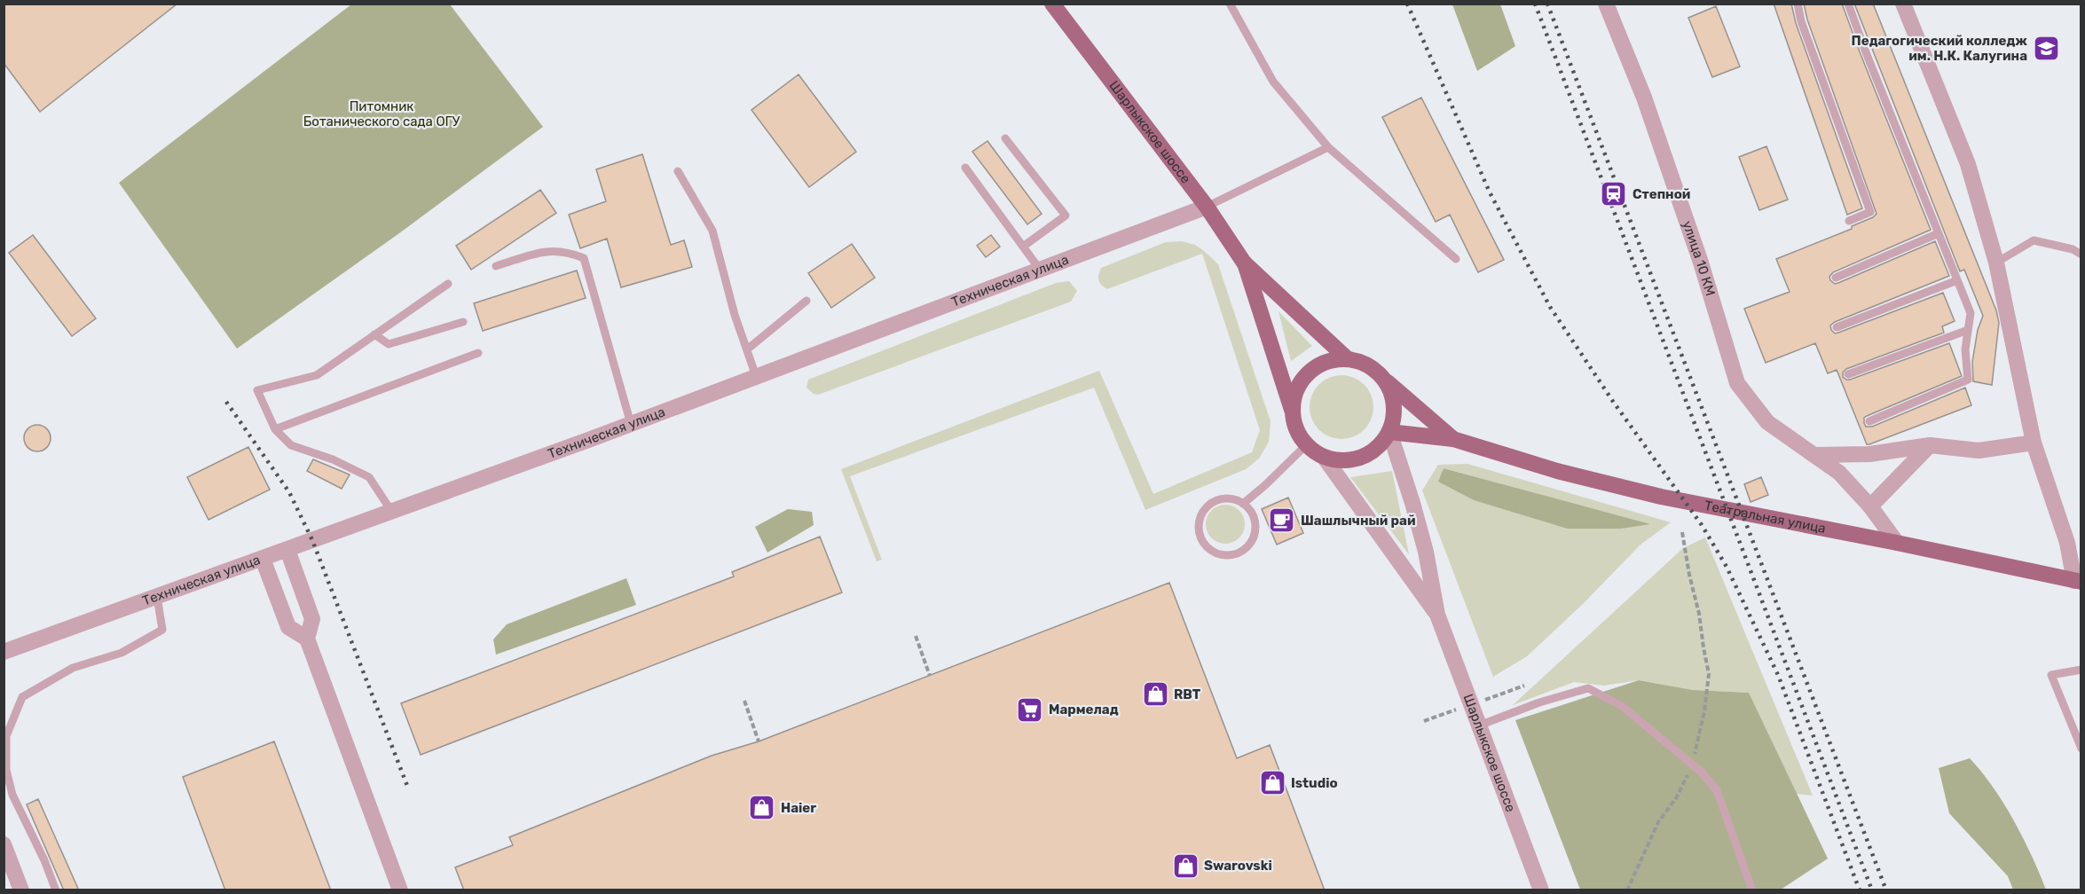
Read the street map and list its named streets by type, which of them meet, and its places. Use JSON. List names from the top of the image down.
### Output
{
  "streets": {
    "main road": ["Шарлыкское шоссе", "Театральная улица"],
    "street": ["улица 10 КМ", "Техническая улица"]
  },
  "crossings": [
    ["Шарлыкское шоссе", "Техническая улица"],
    ["Шарлыкское шоссе", "Театральная улица"],
    ["улица 10 КМ", "Театральная улица"]
  ],
  "parks": ["Питомник Ботанического сада ОГУ"],
  "places": {
    "school or university": ["Педагогический колледж им. Н.К. Калугина"],
    "station": ["Степной"],
    "cafe": ["Шашлычный рай"],
    "shop": [
      "RBT",
      "Istudio",
      "Haier",
      "Swarovski"
    ],
    "supermarket": ["Мармелад"]
  }
}
